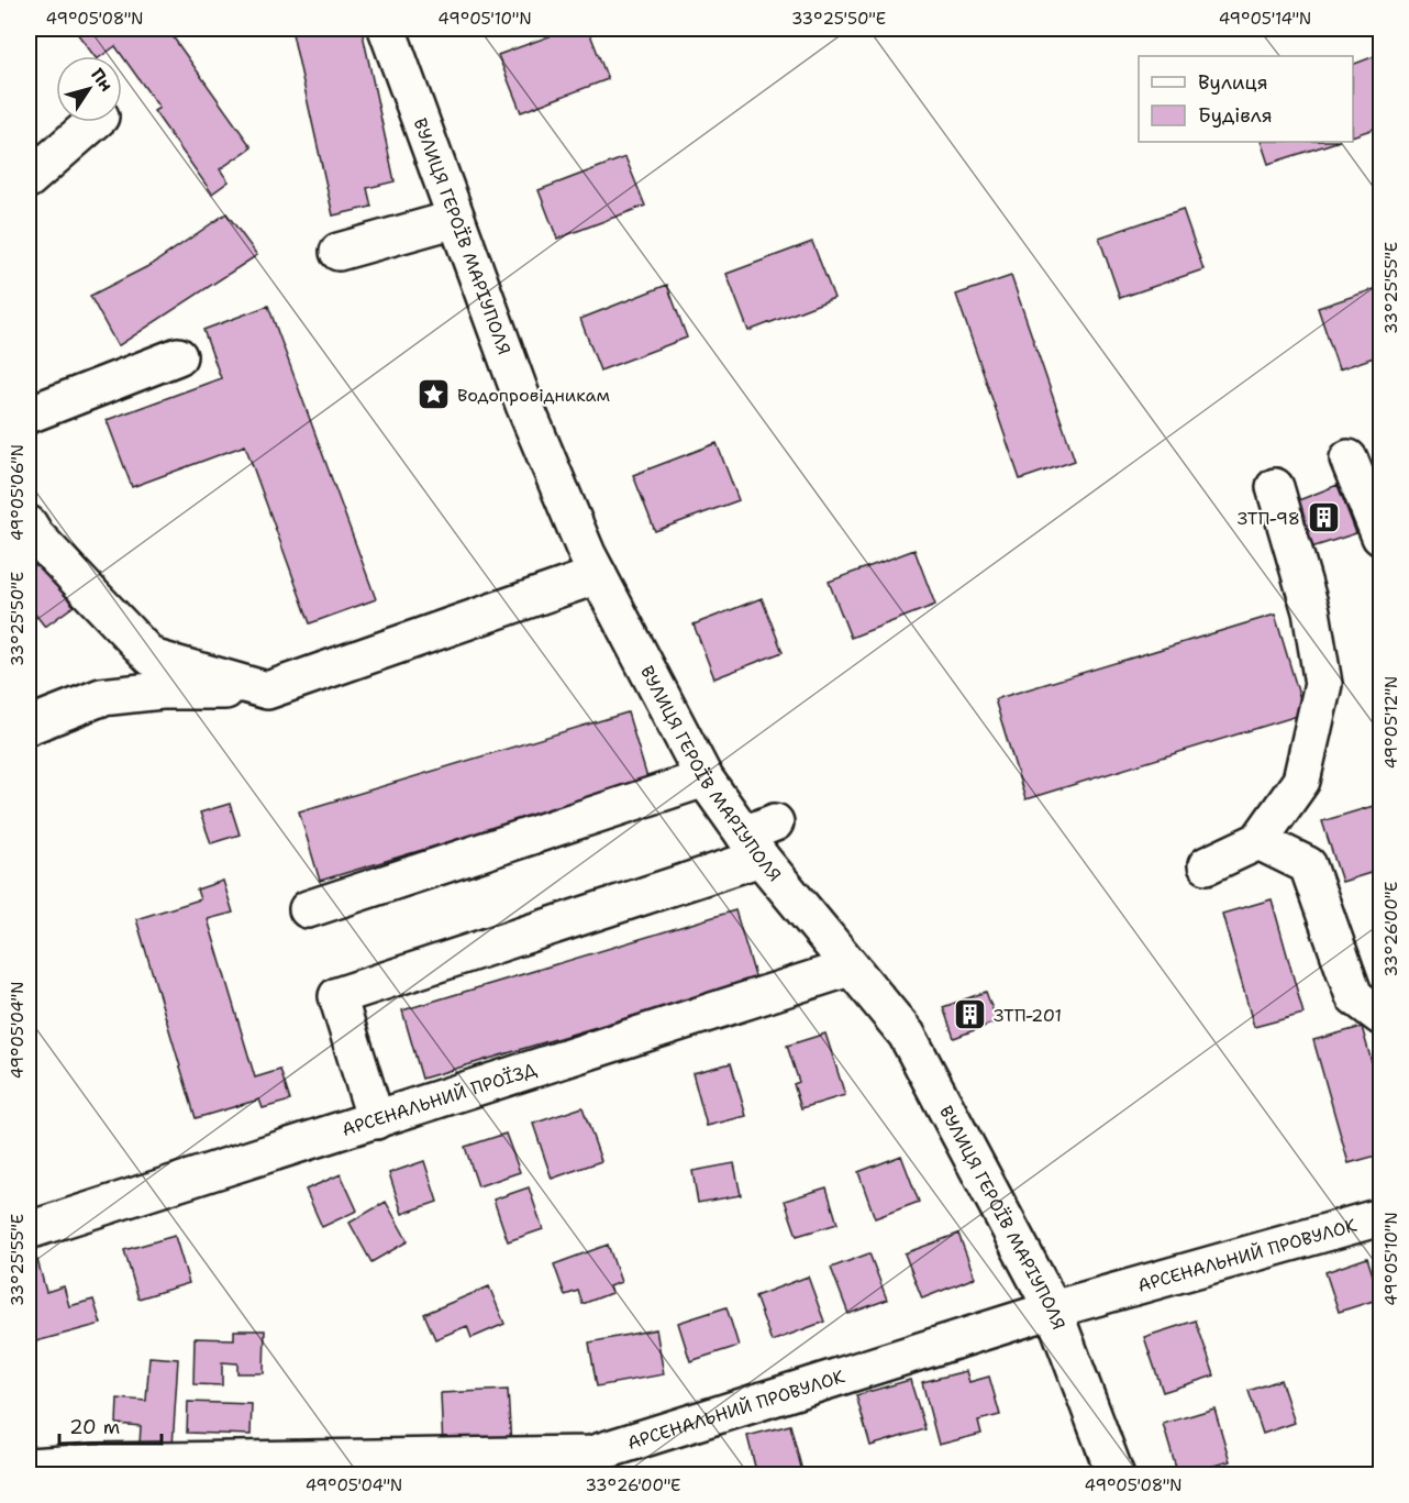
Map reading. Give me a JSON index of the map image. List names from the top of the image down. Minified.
{"streets":{"street":["ВУЛИЦЯ ГЕРОЇВ МАРІУПОЛЯ","АРСЕНАЛЬНИЙ ПРОЇЗД","АРСЕНАЛЬНИЙ ПРОВУЛОК"]},"crossings":[["ВУЛИЦЯ ГЕРОЇВ МАРІУПОЛЯ","АРСЕНАЛЬНИЙ ПРОЇЗД"],["ВУЛИЦЯ ГЕРОЇВ МАРІУПОЛЯ","АРСЕНАЛЬНИЙ ПРОВУЛОК"]],"places":{"place":["Водопровідникам"],"building":["ЗТП-98","ЗТП-201"]},"legend":["Вулиця","Будівля"],"scale_bar":"20 m","north":"top right","coordinates":["49°05'08\"N","49°05'10\"N","33°25'50\"E","49°05'14\"N","33°25'55\"E","49°05'06\"N","49°05'12\"N","33°26'00\"E","49°05'04\"N"]}
